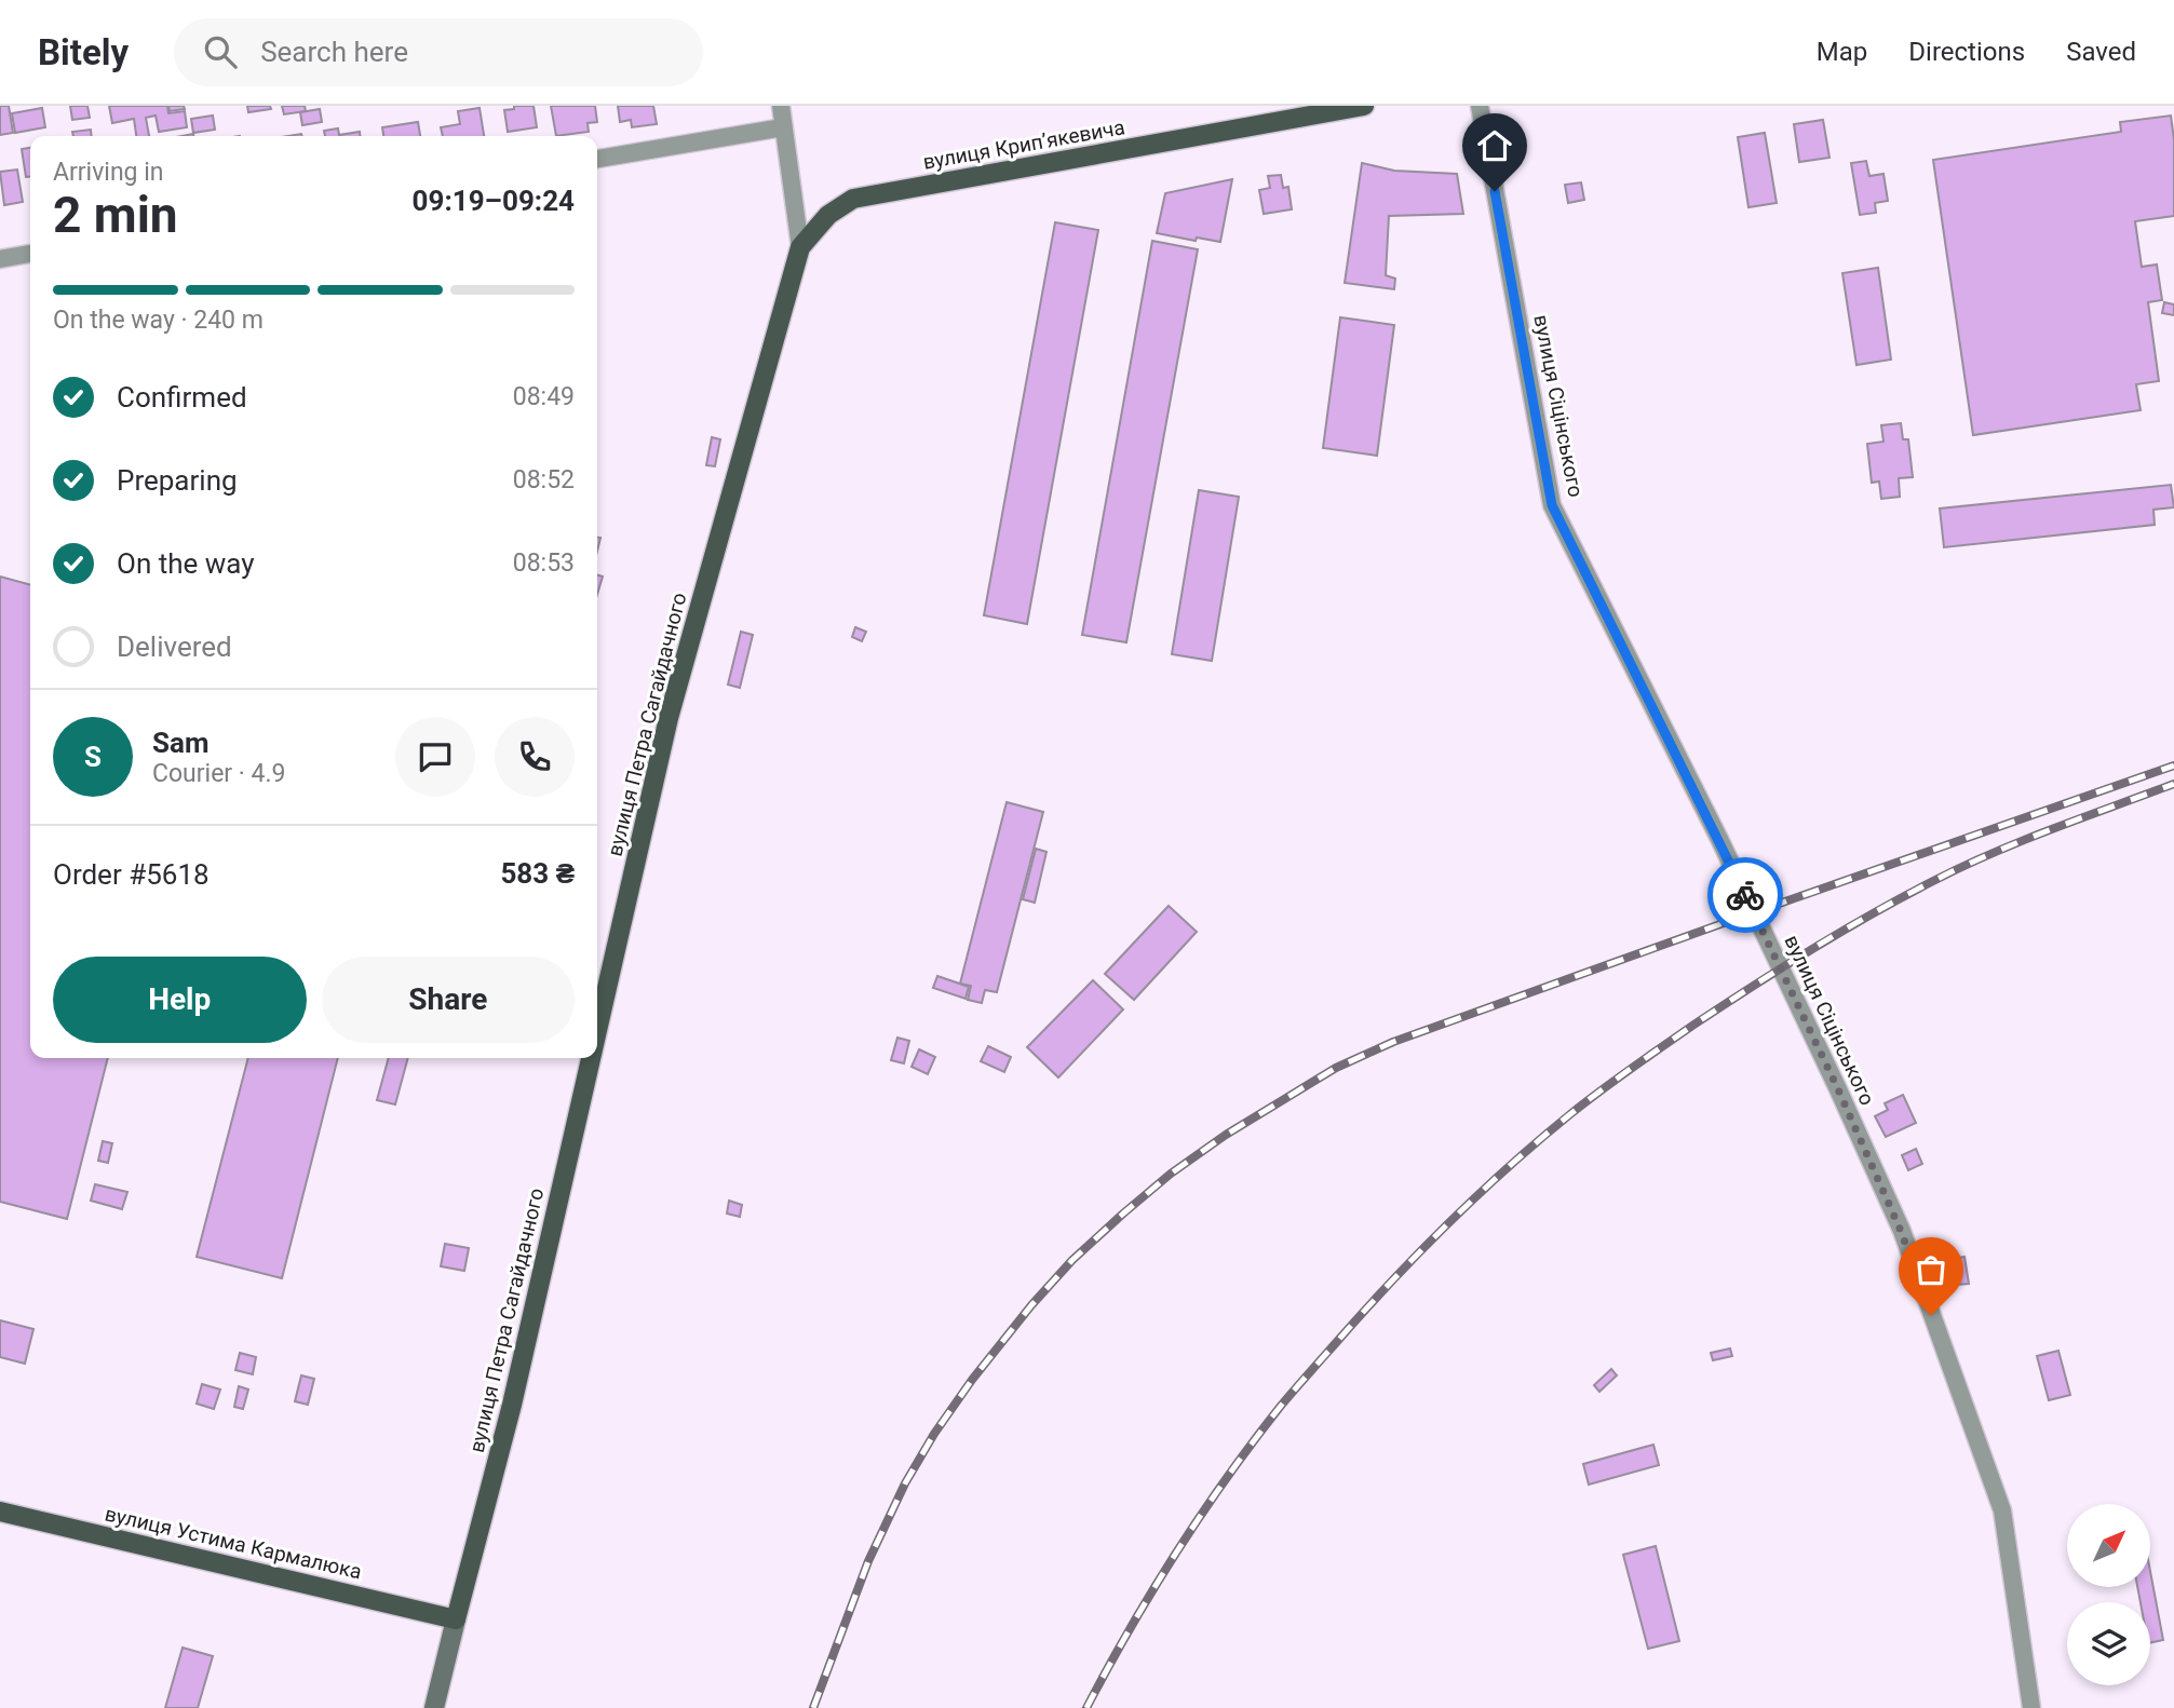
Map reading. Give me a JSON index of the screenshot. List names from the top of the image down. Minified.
{"streets":{"main road":["вулиця Крипʼякевича","вулиця Петра Сагайдачного","вулиця Устима Кармалюка"],"street":["вулиця Сіцінського"]},"crossings":[["вулиця Крипʼякевича","вулиця Петра Сагайдачного"],["вулиця Петра Сагайдачного","вулиця Устима Кармалюка"]],"north":"top right","page":{"header":"Bitely","search":"Search here","nav":["Map","Directions","Saved"],"heading":["2 min","Arriving in","09:19–09:24"],"panel":["Sam","Courier · 4.9","Order #5618","583 ₴"],"bar":"On the way · 240 m","list":[["Confirmed","08:49"],["Preparing","08:52"],["On the way","08:53"],"Delivered"],"round":"S","buttons":["Help","Share"]}}
